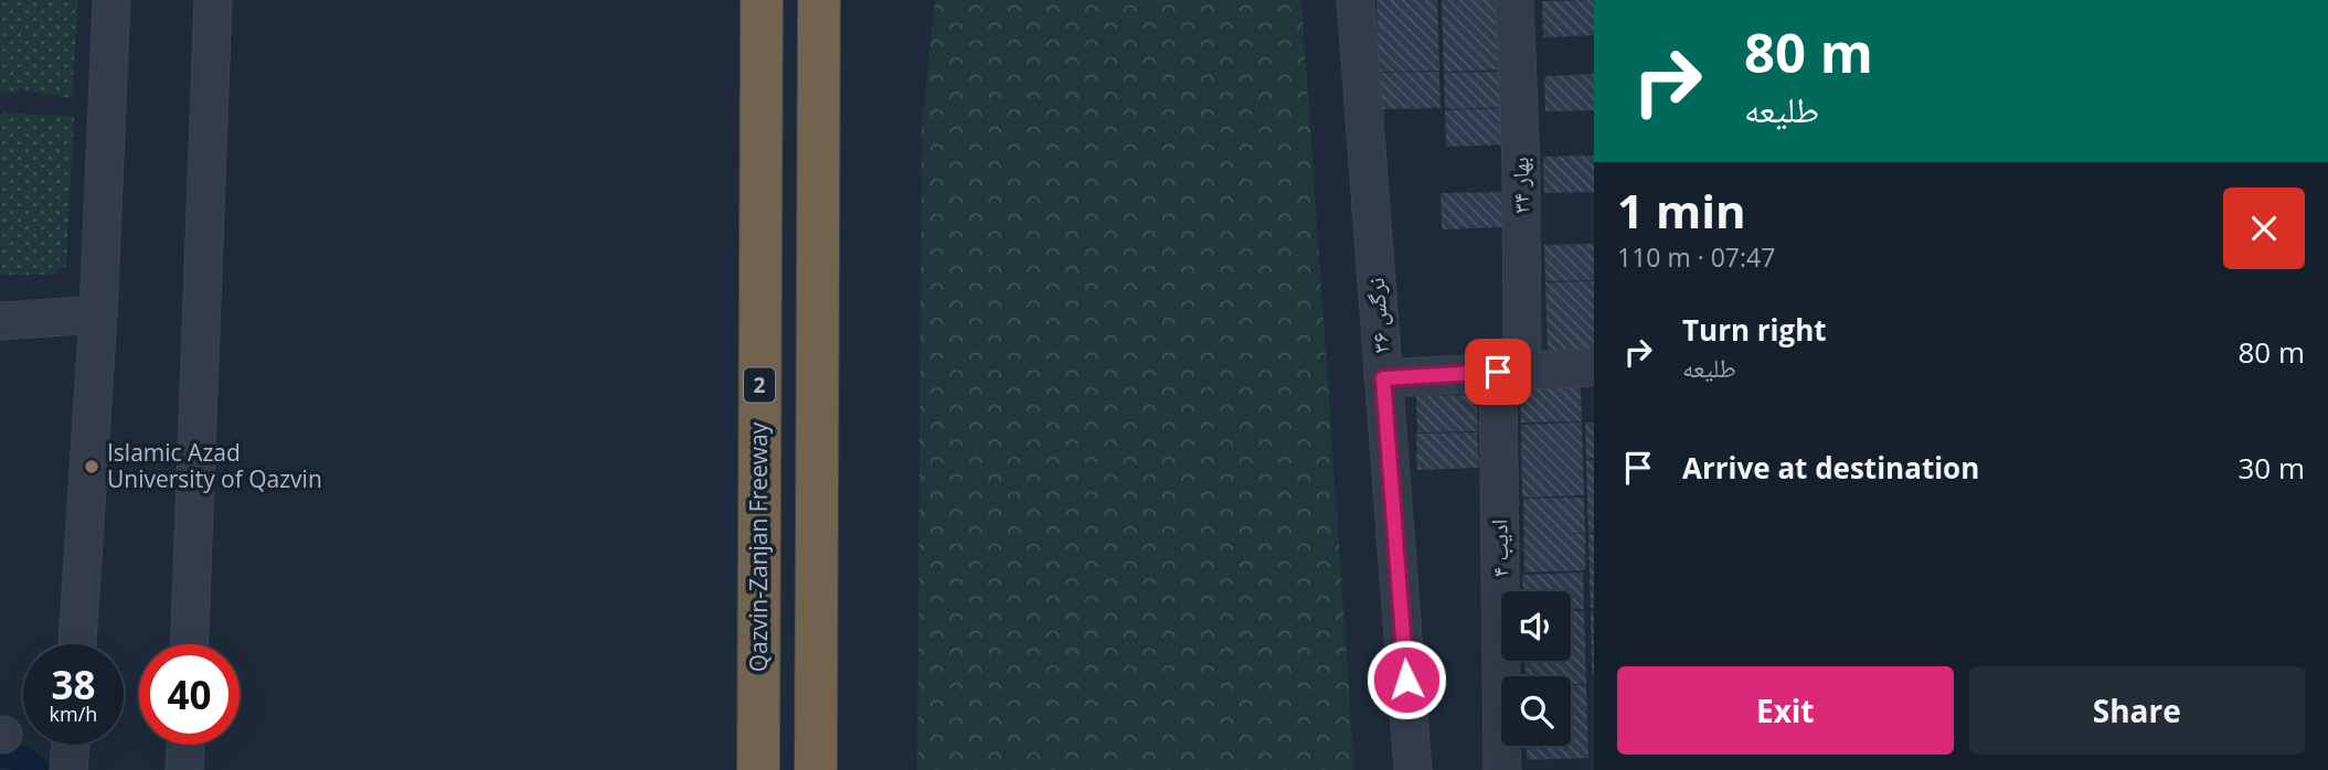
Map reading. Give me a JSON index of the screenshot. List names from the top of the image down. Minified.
{"streets":{"highway":["2","Qazvin-Zanjan Freeway"],"street":["بهار ۳۴","نرگس ۳۶","ادیب ۴"]},"crossings":[["بهار ۳۴","ادیب ۴"]],"places":["Islamic Azad University of Qazvin"],"page":{"turn":["80 m","طلیعه"],"heading":["1 min","110 m · 07:47"],"list":[{"name":"Turn right","note":"طلیعه","value":"80 m"},{"name":"Arrive at destination","value":"30 m"}],"speed":"38 km/h","limit":"40","buttons":["Exit","Share"]}}
